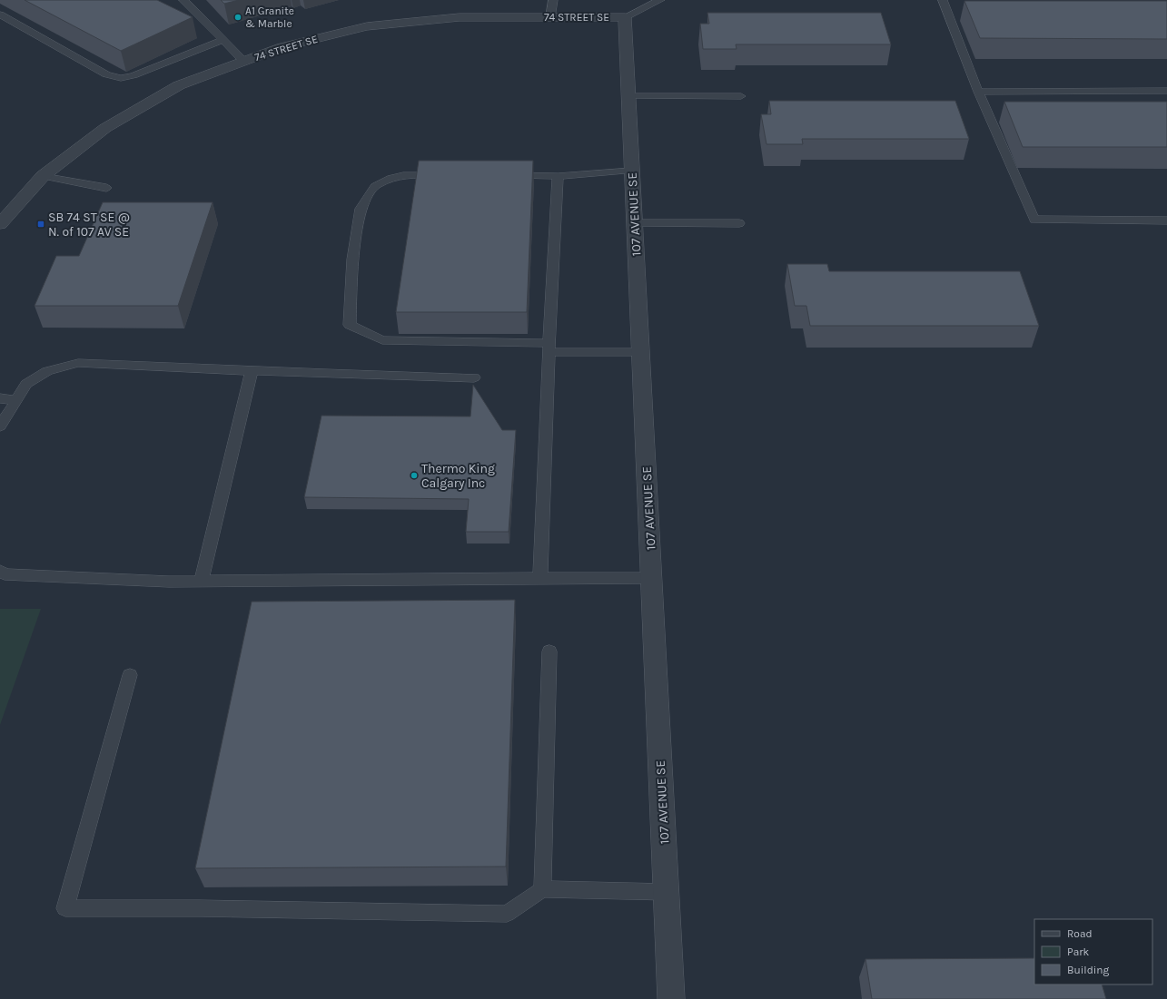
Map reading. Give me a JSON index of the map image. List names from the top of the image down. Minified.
{"streets":{"street":["74 STREET SE","107 AVENUE SE"]},"crossings":[["74 STREET SE","107 AVENUE SE"]],"places":{"other":["A1 Granite & Marble","Thermo King Calgary Inc"],"transit":["SB 74 ST SE @ N. of 107 AV SE"]},"legend":["Road","Park","Building"]}
